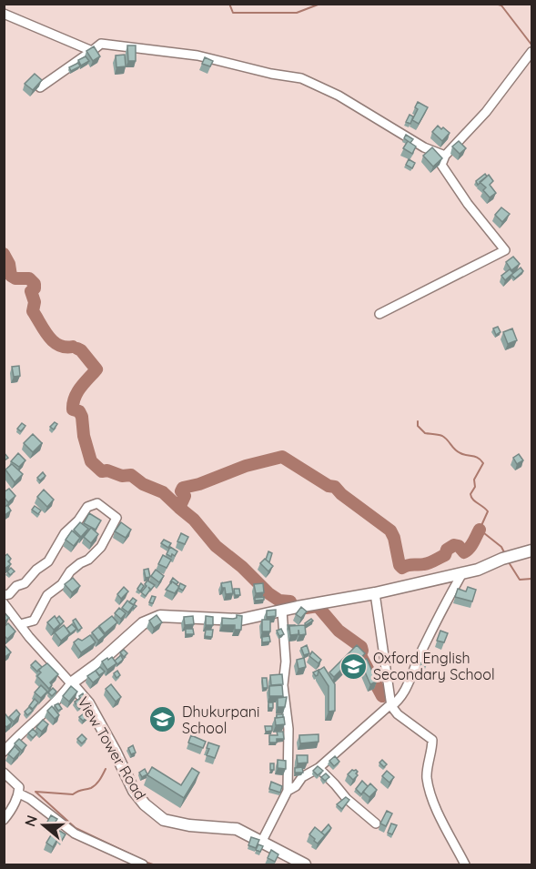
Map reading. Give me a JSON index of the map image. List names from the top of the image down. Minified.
{"streets":{"street":["View Tower Road"]},"places":{"school or university":["Oxford English Secondary School","Dhukurpani School"]},"north":"left"}
